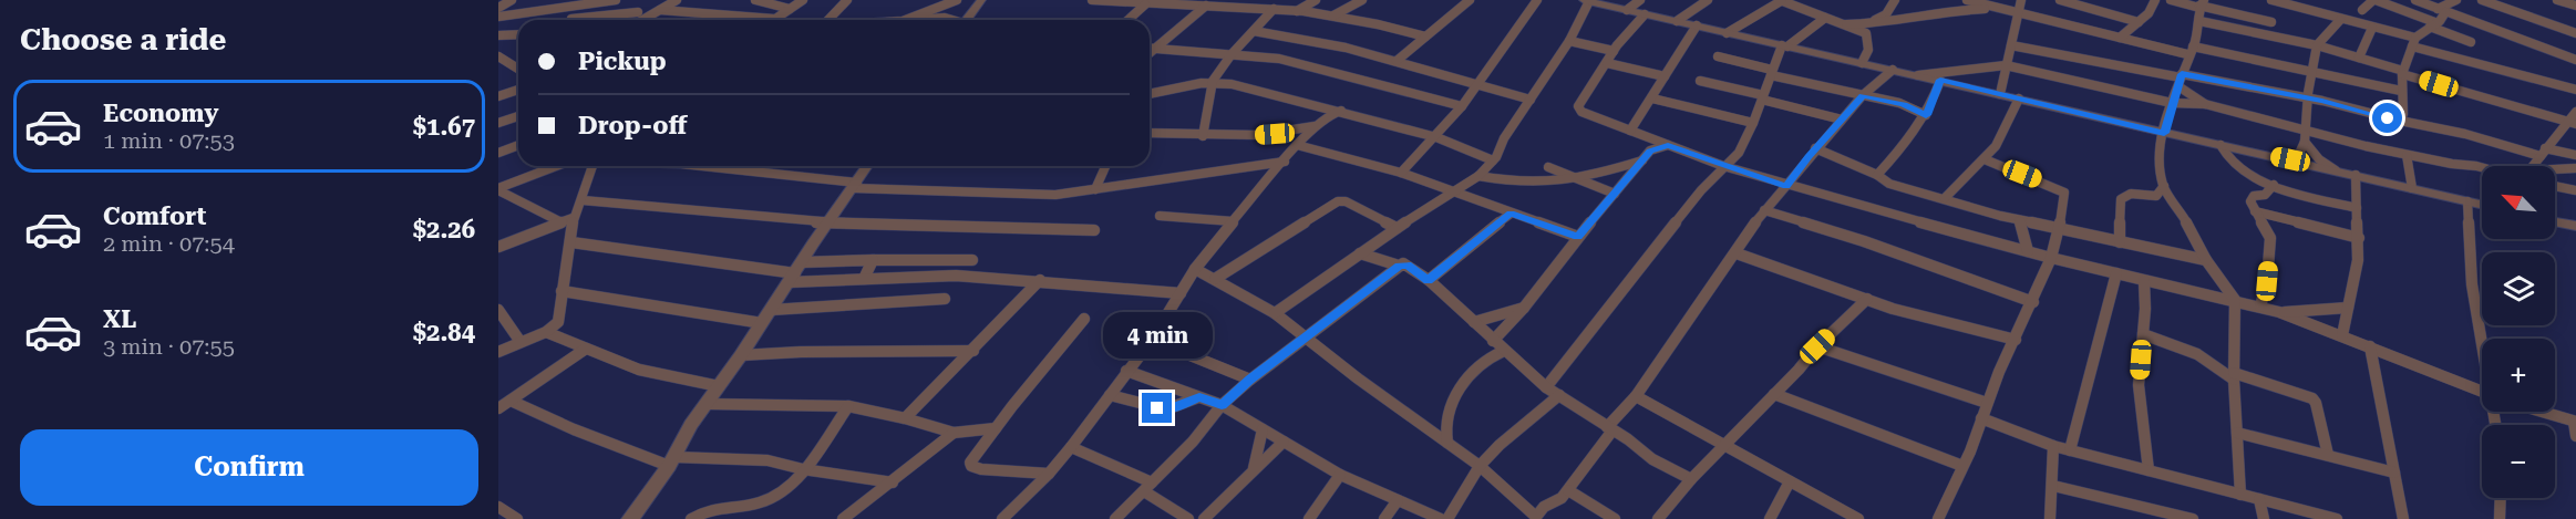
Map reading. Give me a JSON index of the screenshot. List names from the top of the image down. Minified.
{"north":"top left","page":{"heading":"Choose a ride","banner":["Pickup","Drop-off"],"list":[{"name":"Economy","note":"1 min · 07:53","value":"$1.67"},{"name":"Comfort","note":"2 min · 07:54","value":"$2.26"},{"name":"XL","note":"3 min · 07:55","value":"$2.84"}],"map_buttons":["+","−"],"bubble":"4 min","buttons":"Confirm"}}
